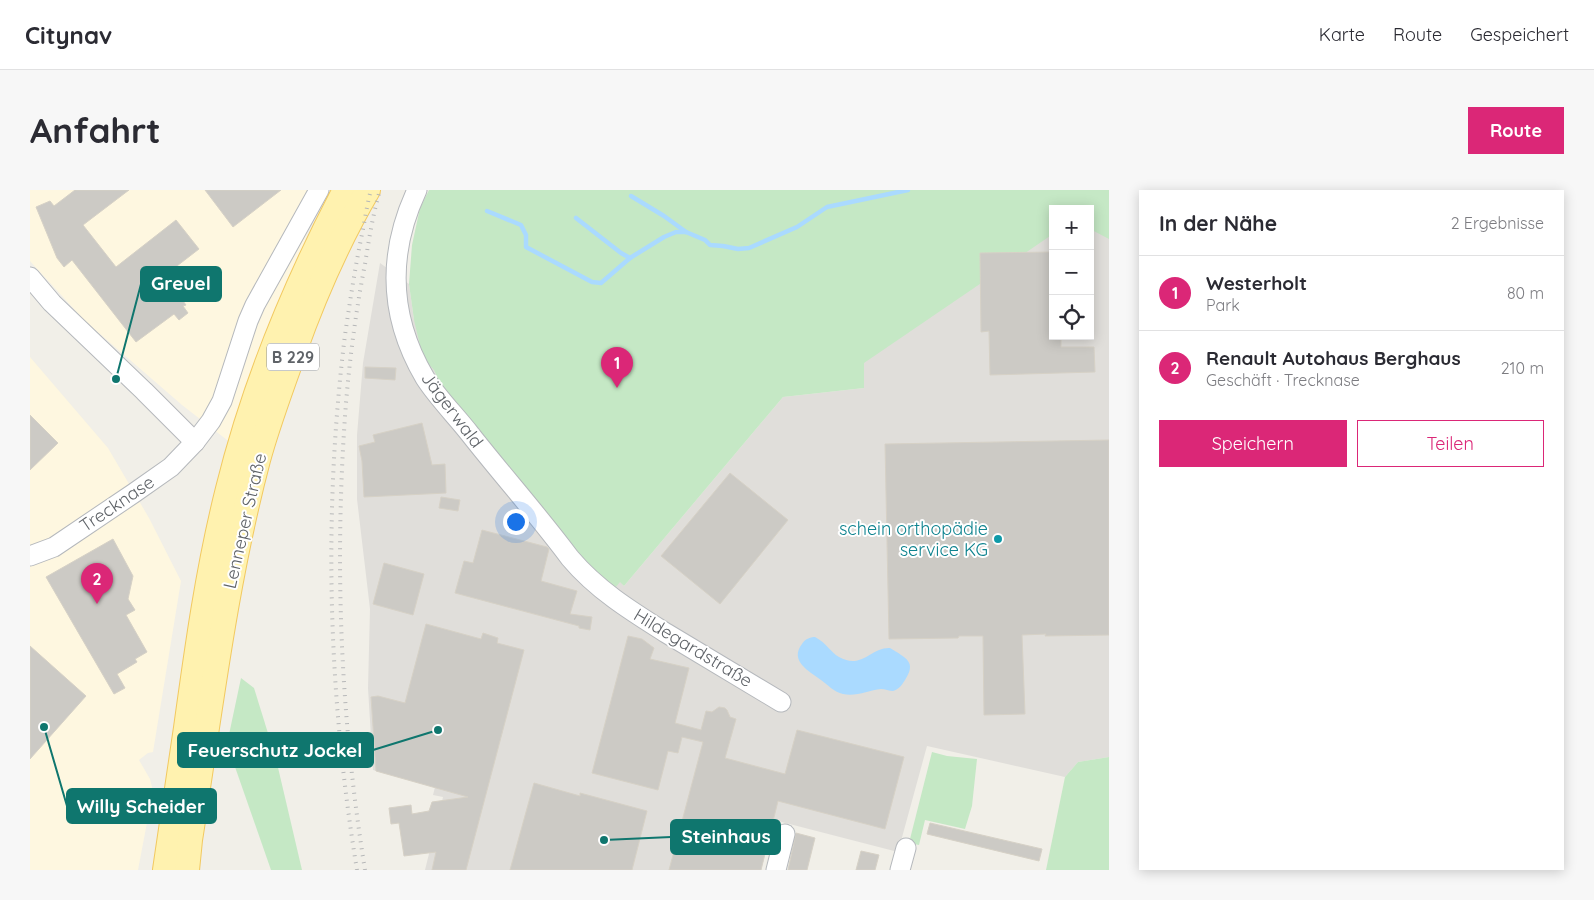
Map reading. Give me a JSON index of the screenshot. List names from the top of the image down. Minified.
{"streets":{"main road":["B 229","Lenneper Straße"],"street":["Jägerwald","Trecknase","Hildegardstraße"]},"crossings":[["Jägerwald","Hildegardstraße"]],"places":["Greuel","schein orthopädie service KG","Willy Scheider","Feuerschutz Jockel","Steinhaus"],"page":{"header":"Citynav","nav":["Karte","Route","Gespeichert"],"buttons":["Route",["Speichern","Teilen"]],"title":"Anfahrt","heading":["In der Nähe","2 Ergebnisse"],"map_buttons":["+","−"],"list":[{"mark":"1","name":"Westerholt","note":"Park","value":"80 m"},{"mark":"2","name":"Renault Autohaus Berghaus","note":"Geschäft · Trecknase","value":"210 m"}],"pins":["1","2"]}}
